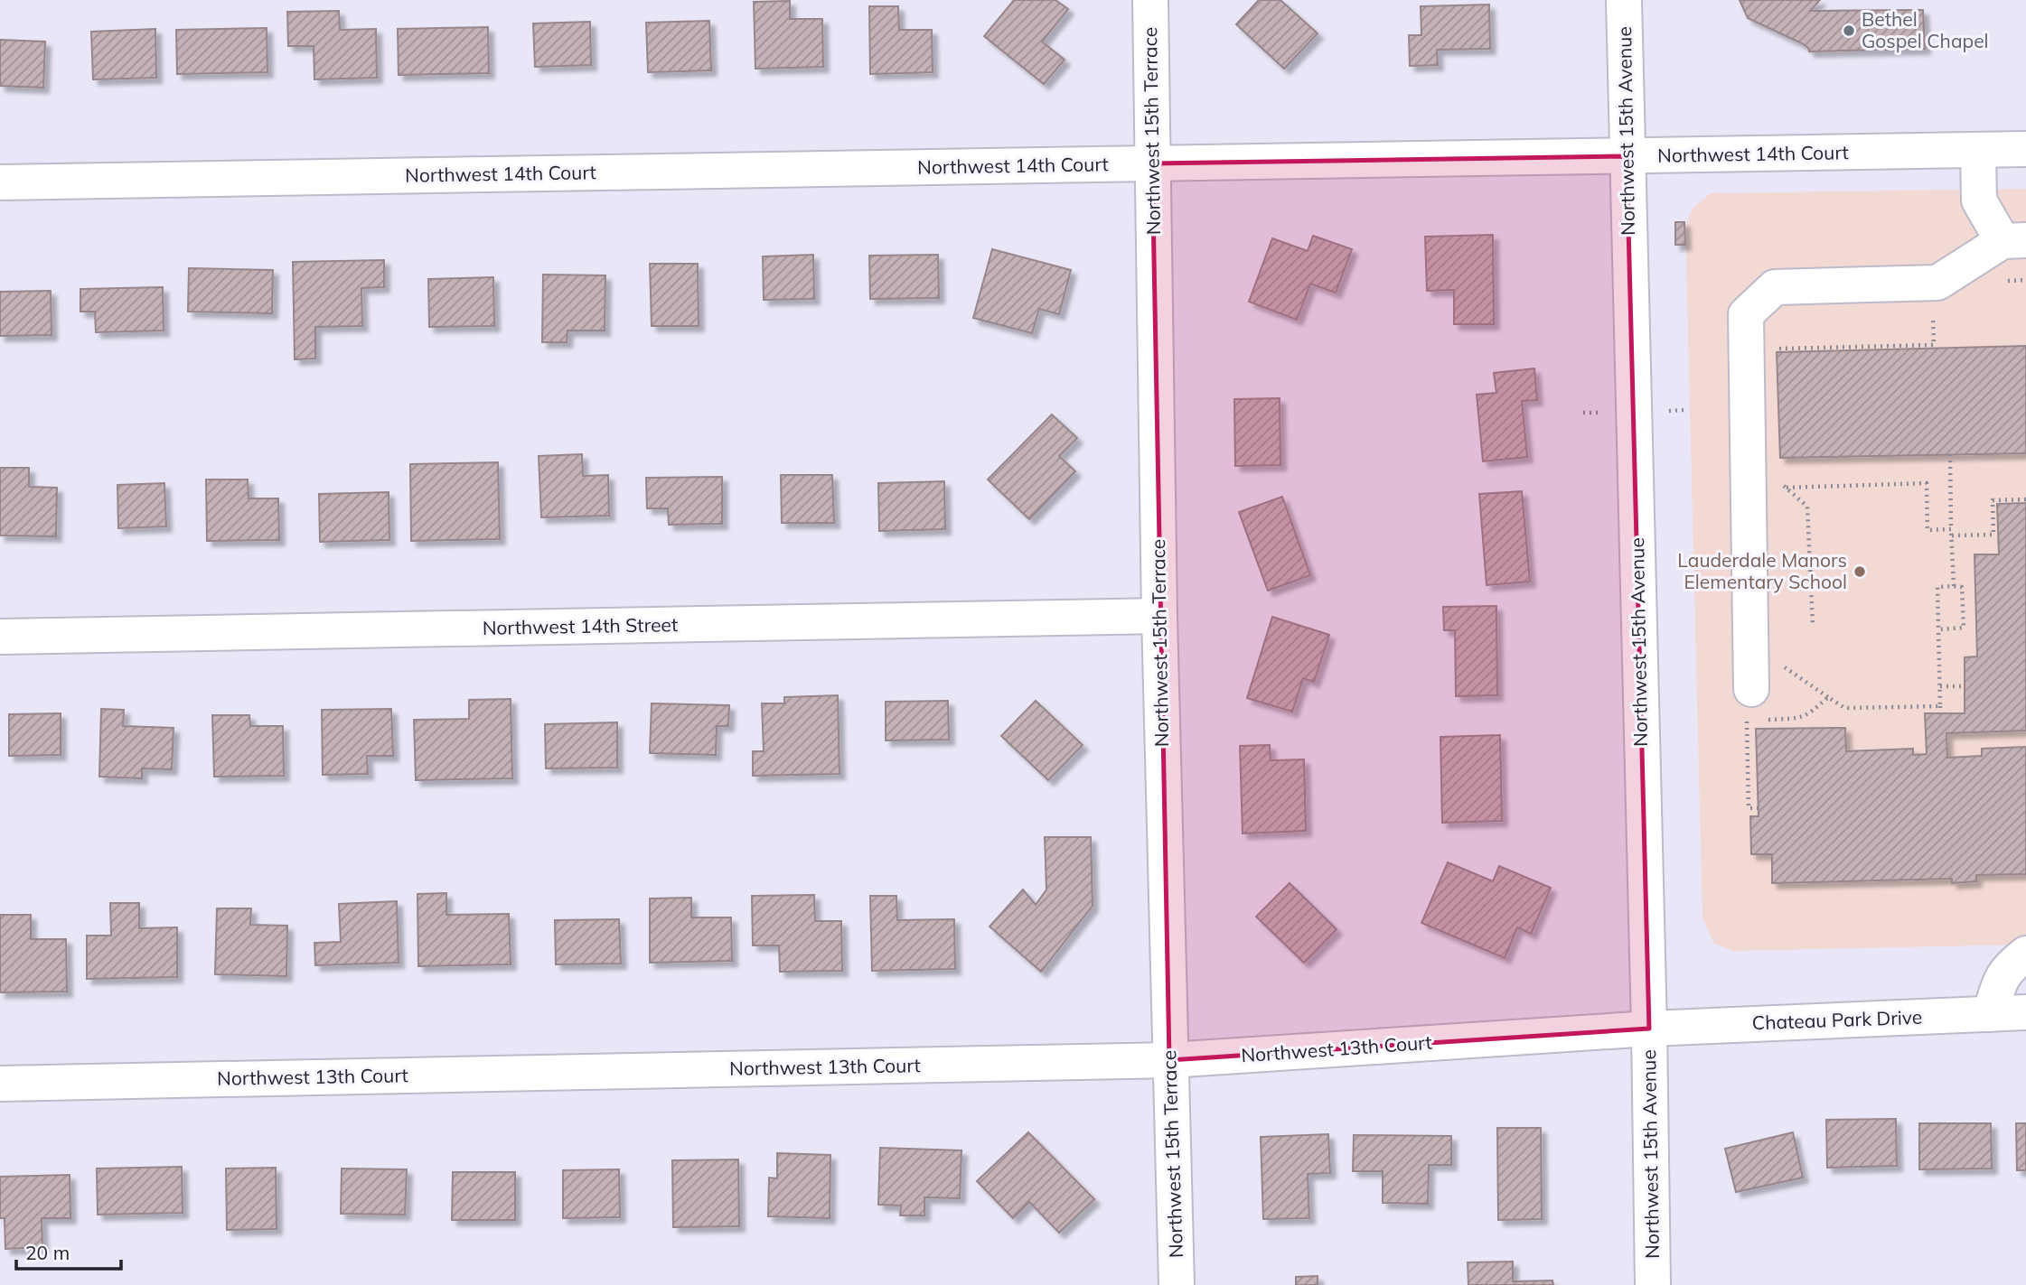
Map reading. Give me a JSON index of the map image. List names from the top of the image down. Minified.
{"streets":{"street":["Northwest 15th Terrace","Northwest 15th Avenue","Northwest 14th Court","Northwest 14th Street","Chateau Park Drive","Northwest 13th Court"]},"crossings":[["Northwest 15th Terrace","Northwest 14th Court"],["Northwest 15th Terrace","Northwest 14th Street"],["Northwest 15th Terrace","Northwest 13th Court"],["Northwest 15th Avenue","Northwest 14th Court"],["Northwest 15th Avenue","Chateau Park Drive"],["Northwest 15th Avenue","Northwest 13th Court"],["Chateau Park Drive","Northwest 13th Court"]],"places":["Bethel Gospel Chapel","Lauderdale Manors Elementary School"],"scale_bar":"20 m"}
